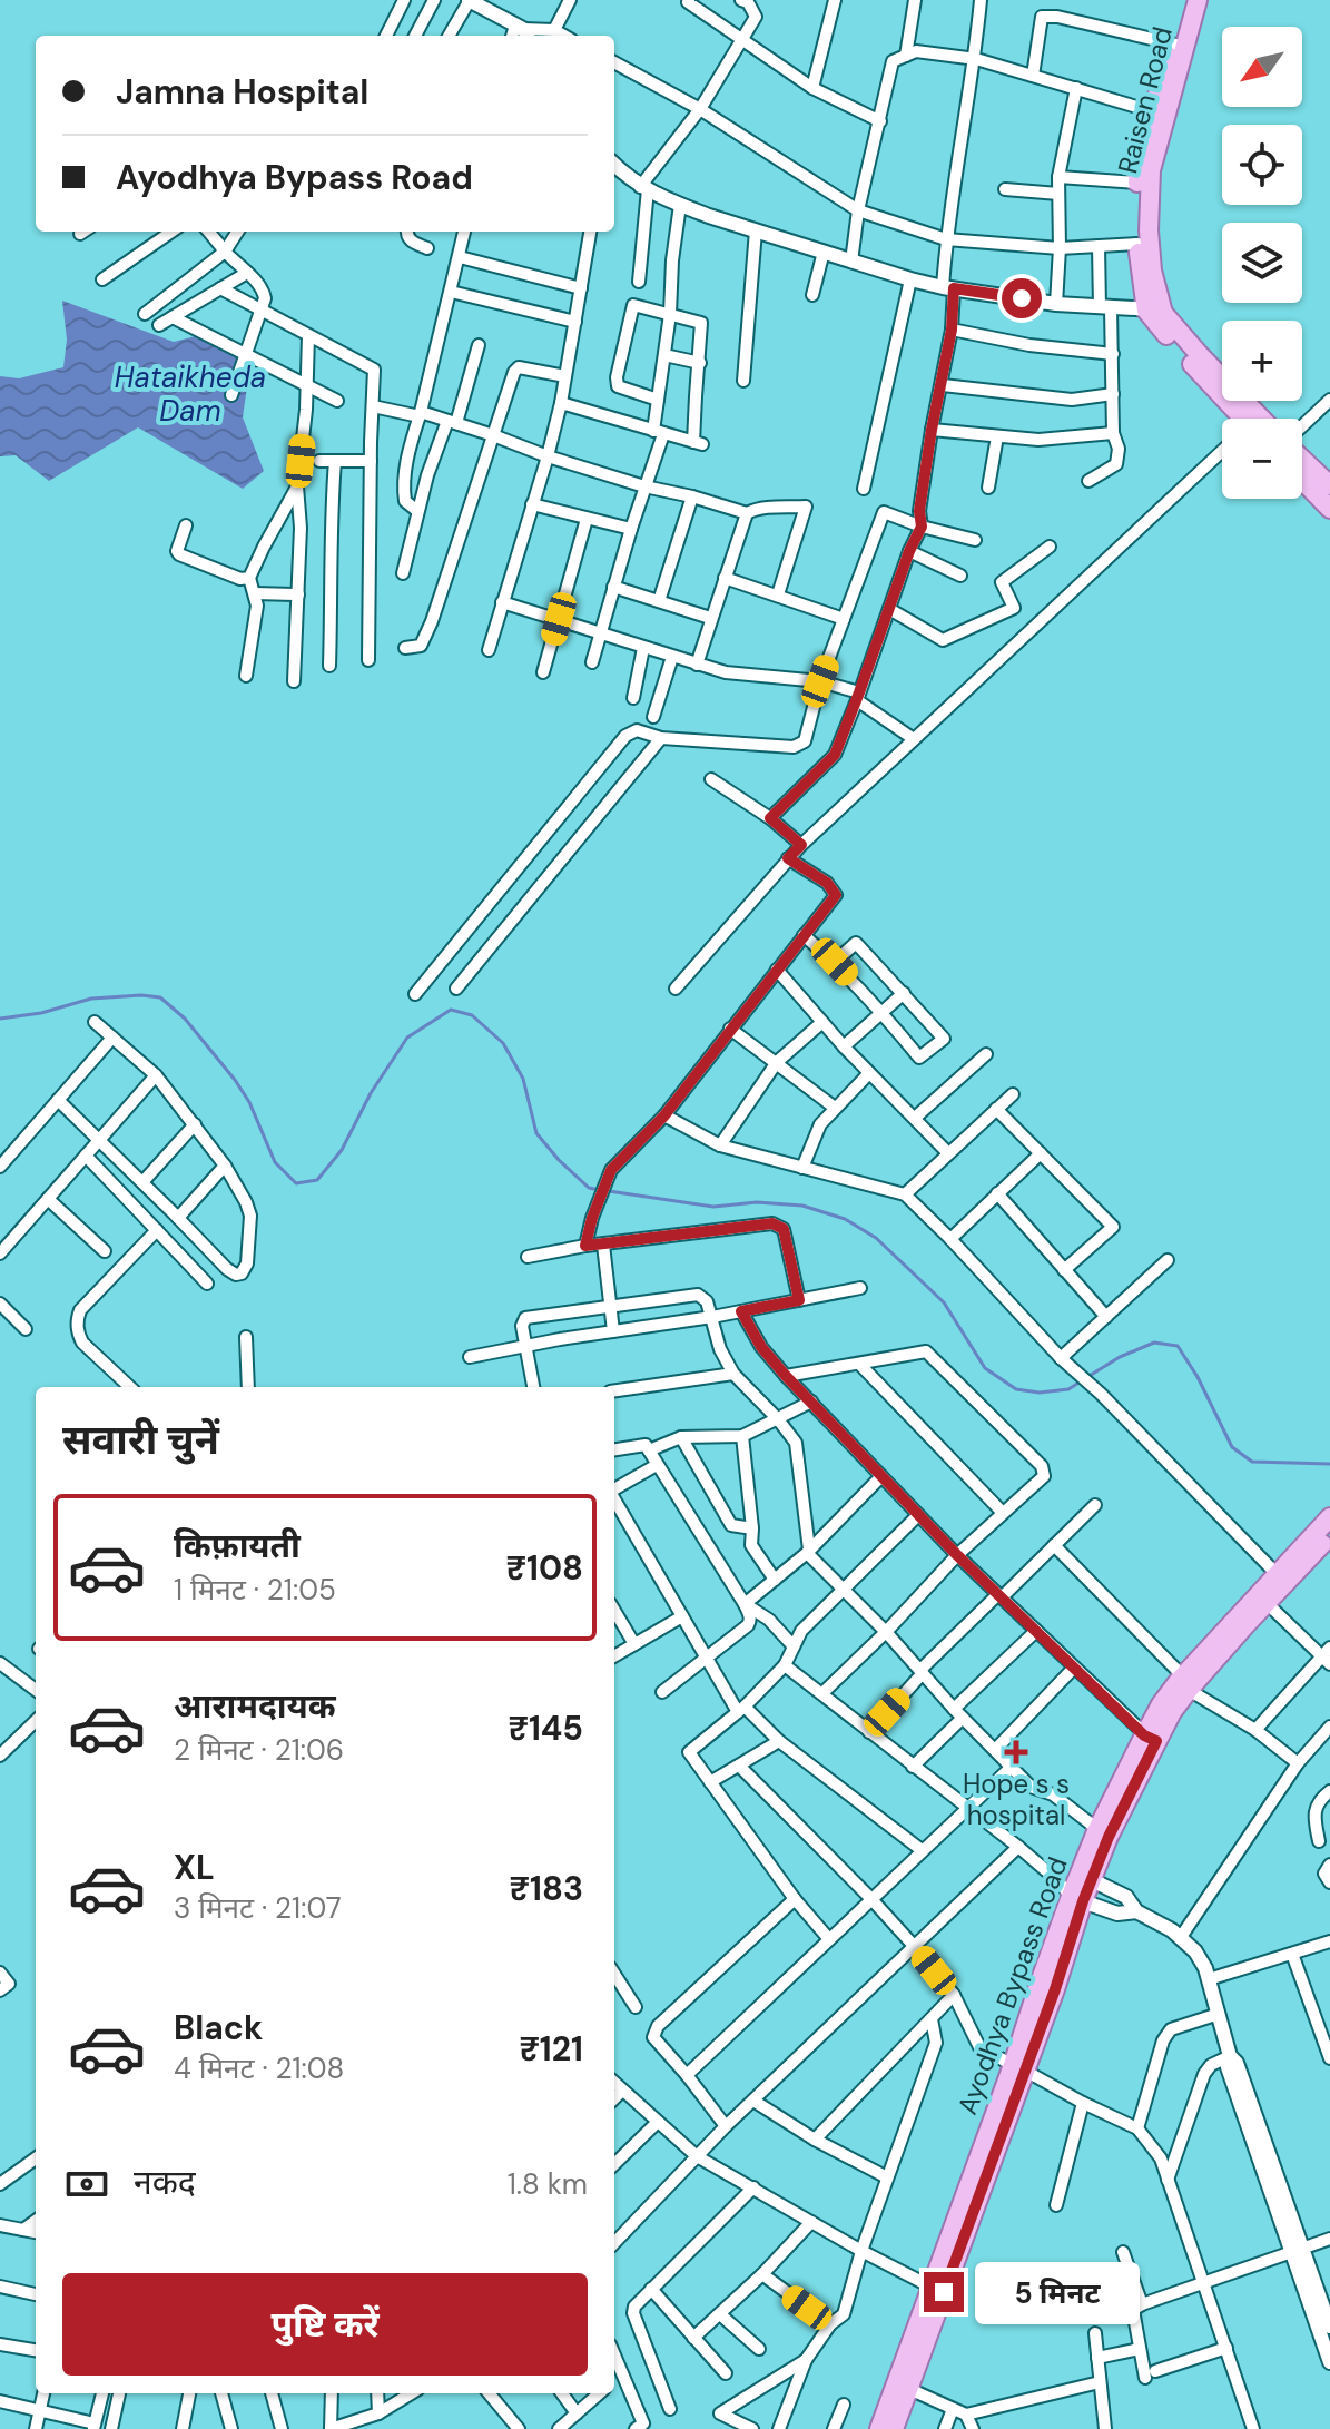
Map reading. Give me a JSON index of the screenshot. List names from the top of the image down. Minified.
{"streets":{"main road":["Raisen Road","Ayodhya Bypass Road"]},"water":["Hataikheda Dam"],"places":{"health":["Hope s s hospital"]},"north":"bottom left","page":{"map_buttons":["+","−"],"banner":["Jamna Hospital","Ayodhya Bypass Road"],"heading":"सवारी चुनें","list":[{"name":"किफ़ायती","note":"1 मिनट · 21:05","value":"₹108"},{"name":"आरामदायक","note":"2 मिनट · 21:06","value":"₹145"},{"name":"XL","note":"3 मिनट · 21:07","value":"₹183"},{"name":"Black","note":"4 मिनट · 21:08","value":"₹121"}],"pay":["नकद","1.8 km"],"buttons":"पुष्टि करें","bubble":"5 मिनट"}}
